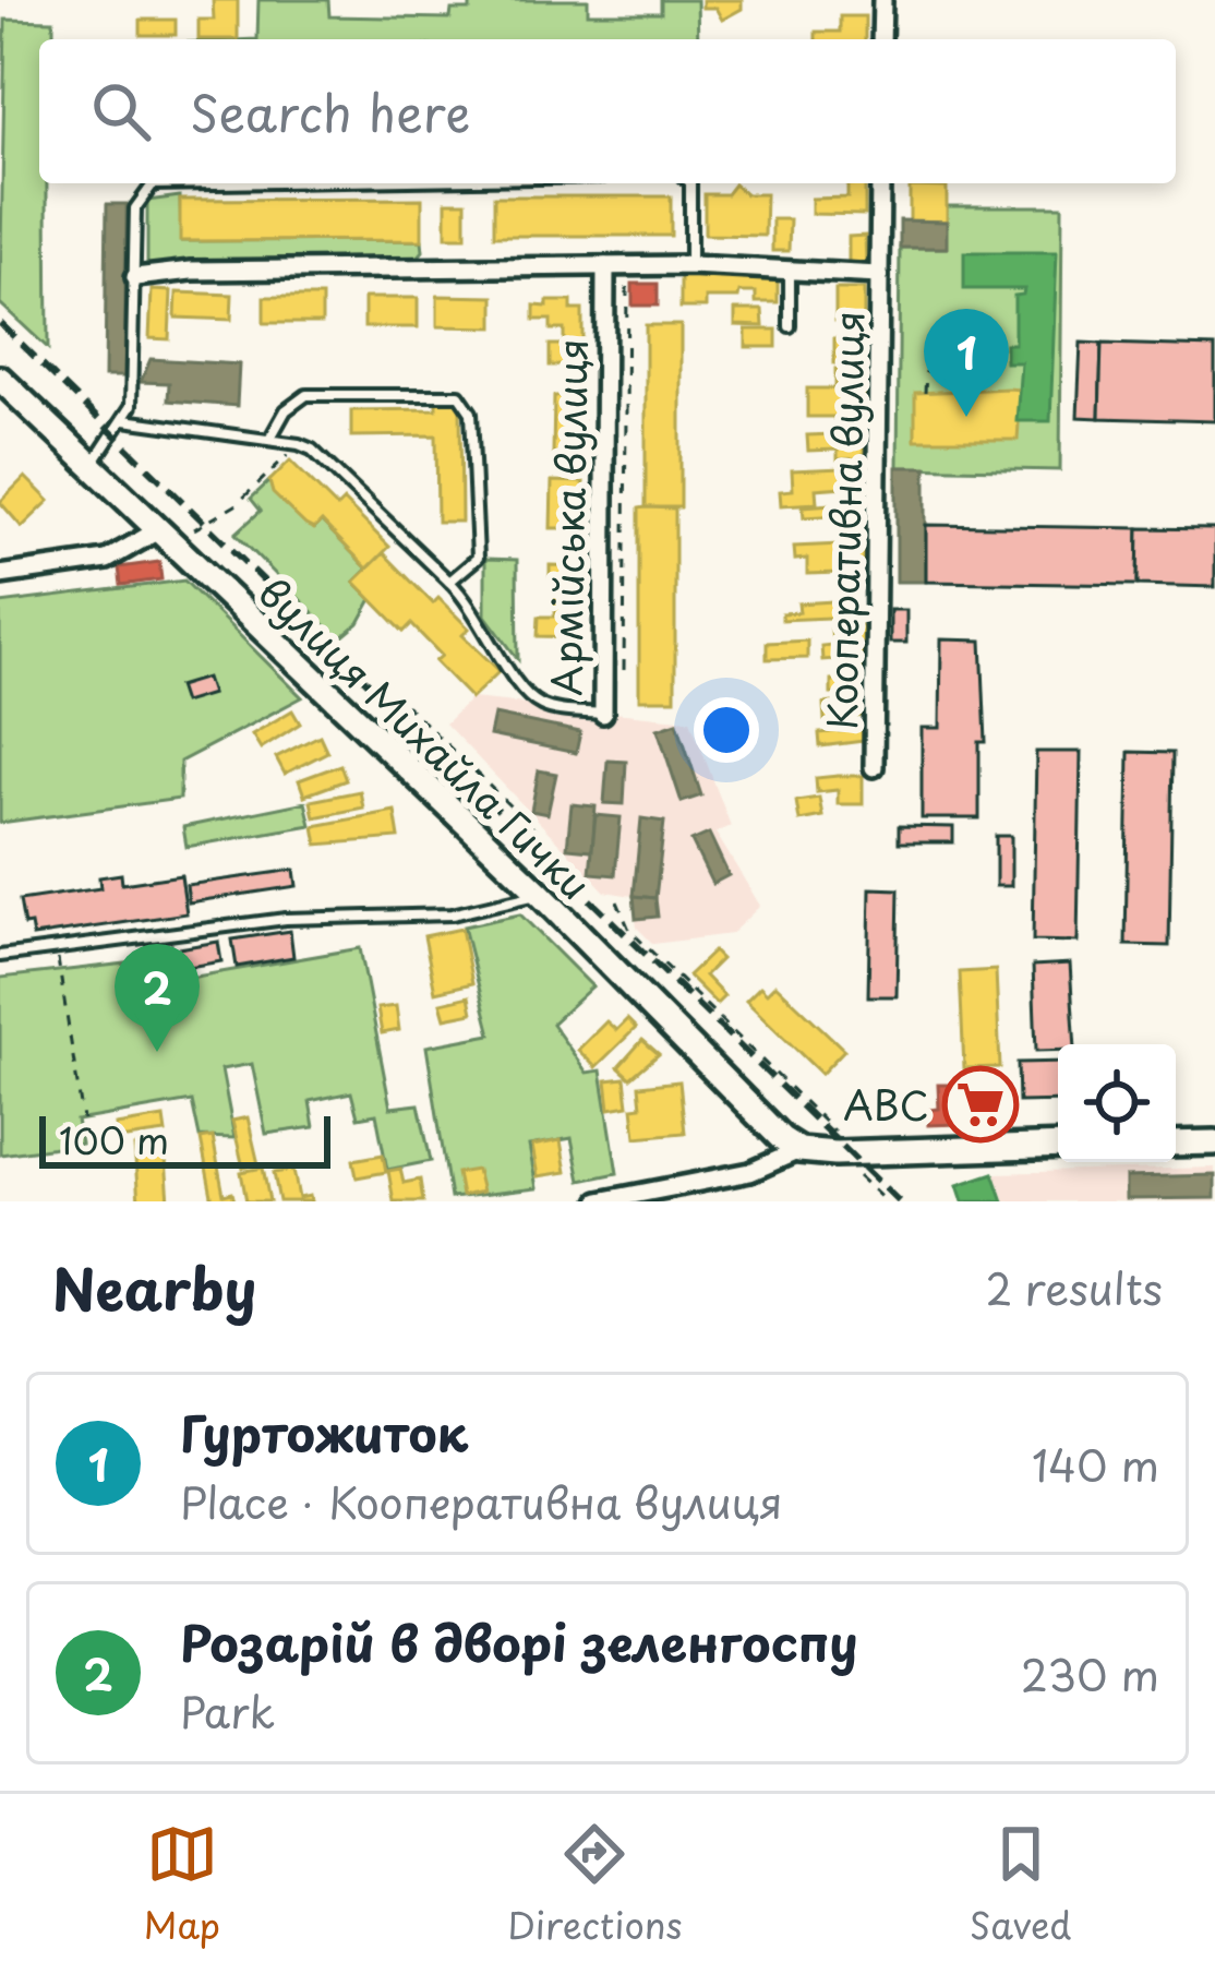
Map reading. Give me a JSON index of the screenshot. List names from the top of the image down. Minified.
{"streets":{"street":["Армійська вулиця","Кооперативна вулиця","вулиця Михайла Гички"]},"places":{"supermarket":["ABC"]},"scale_bar":"100 m","page":{"search":"Search here","pins":["1","2"],"scale":"100 m","heading":["Nearby","2 results"],"list":[{"mark":"1","name":"Гуртожиток","note":"Place · Кооперативна вулиця","value":"140 m"},{"mark":"2","name":"Розарій в дворі зеленгоспу","note":"Park","value":"230 m"}],"nav":["Map","Directions","Saved"]}}
